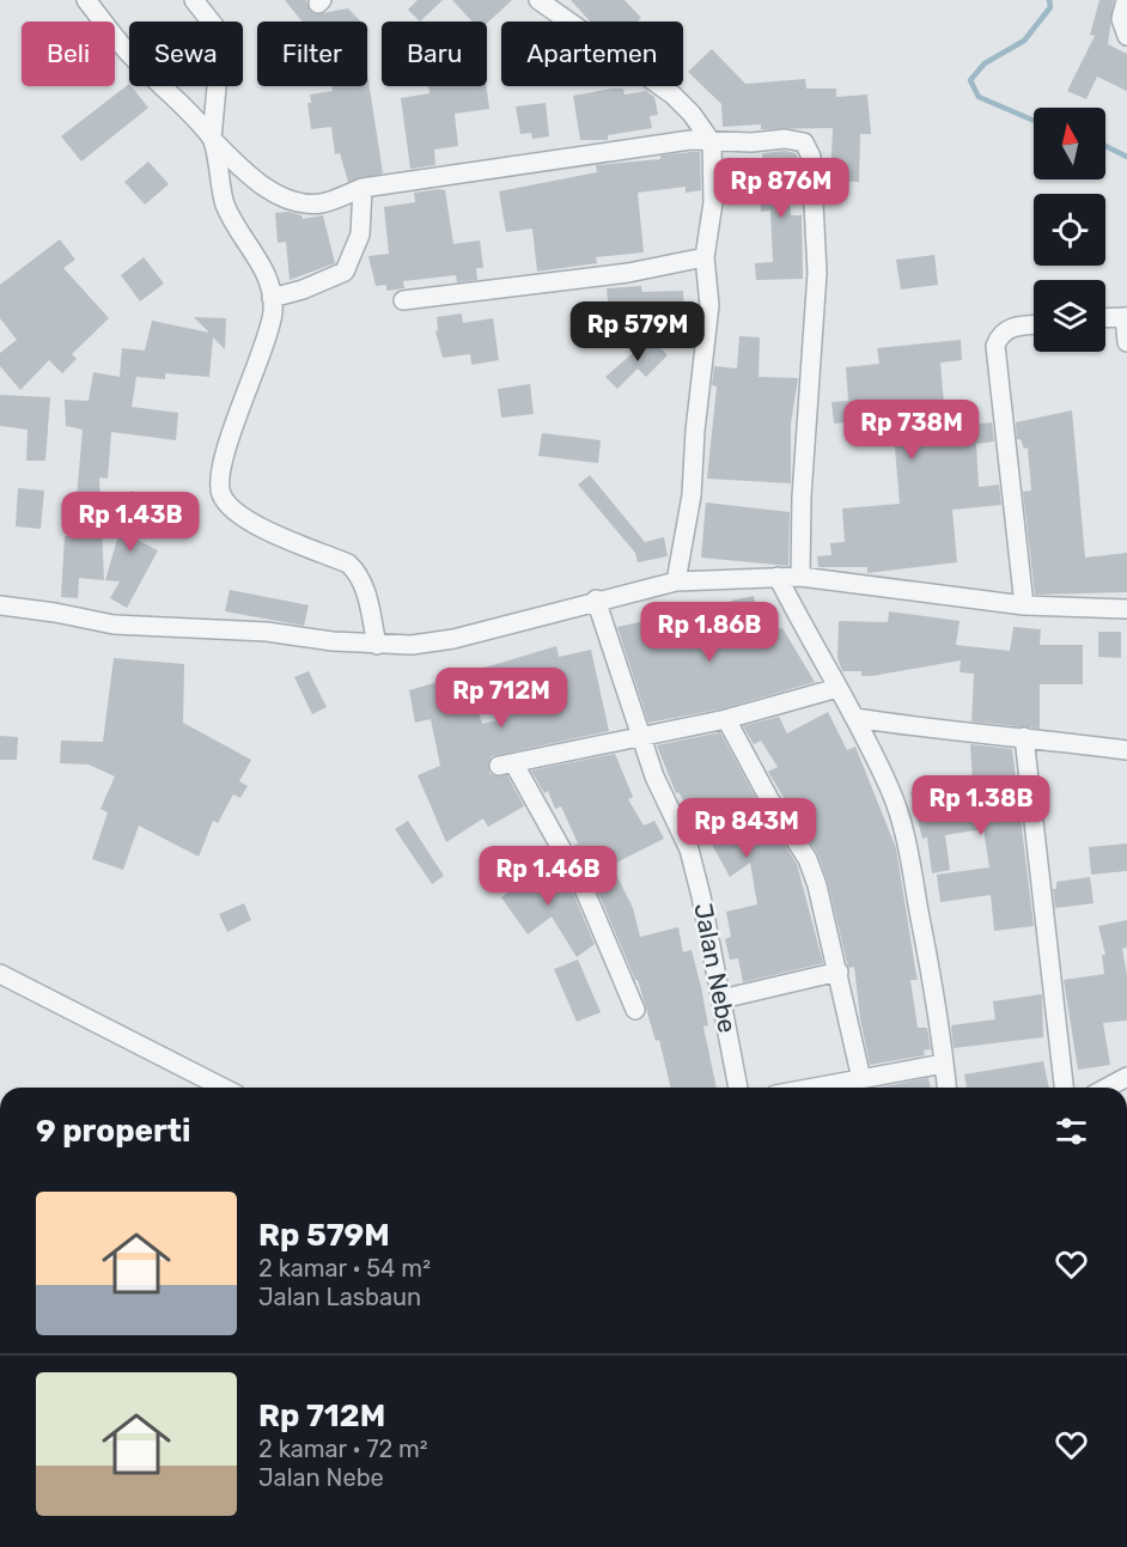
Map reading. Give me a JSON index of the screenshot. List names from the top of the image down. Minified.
{"streets":{"street":["Jalan Nebe"]},"north":"top","page":{"chip":["Beli","Sewa","Filter","Baru","Apartemen"],"price":["Rp 876M","Rp 579M","Rp 738M","Rp 1.43B","Rp 1.86B","Rp 712M","Rp 1.38B","Rp 843M","Rp 1.46B"],"heading":"9 properti","list":[{"name":"Rp 579M","note":"2 kamar · 54 m² · Jalan Lasbaun"},{"name":"Rp 712M","note":"2 kamar · 72 m² · Jalan Nebe"}]}}
